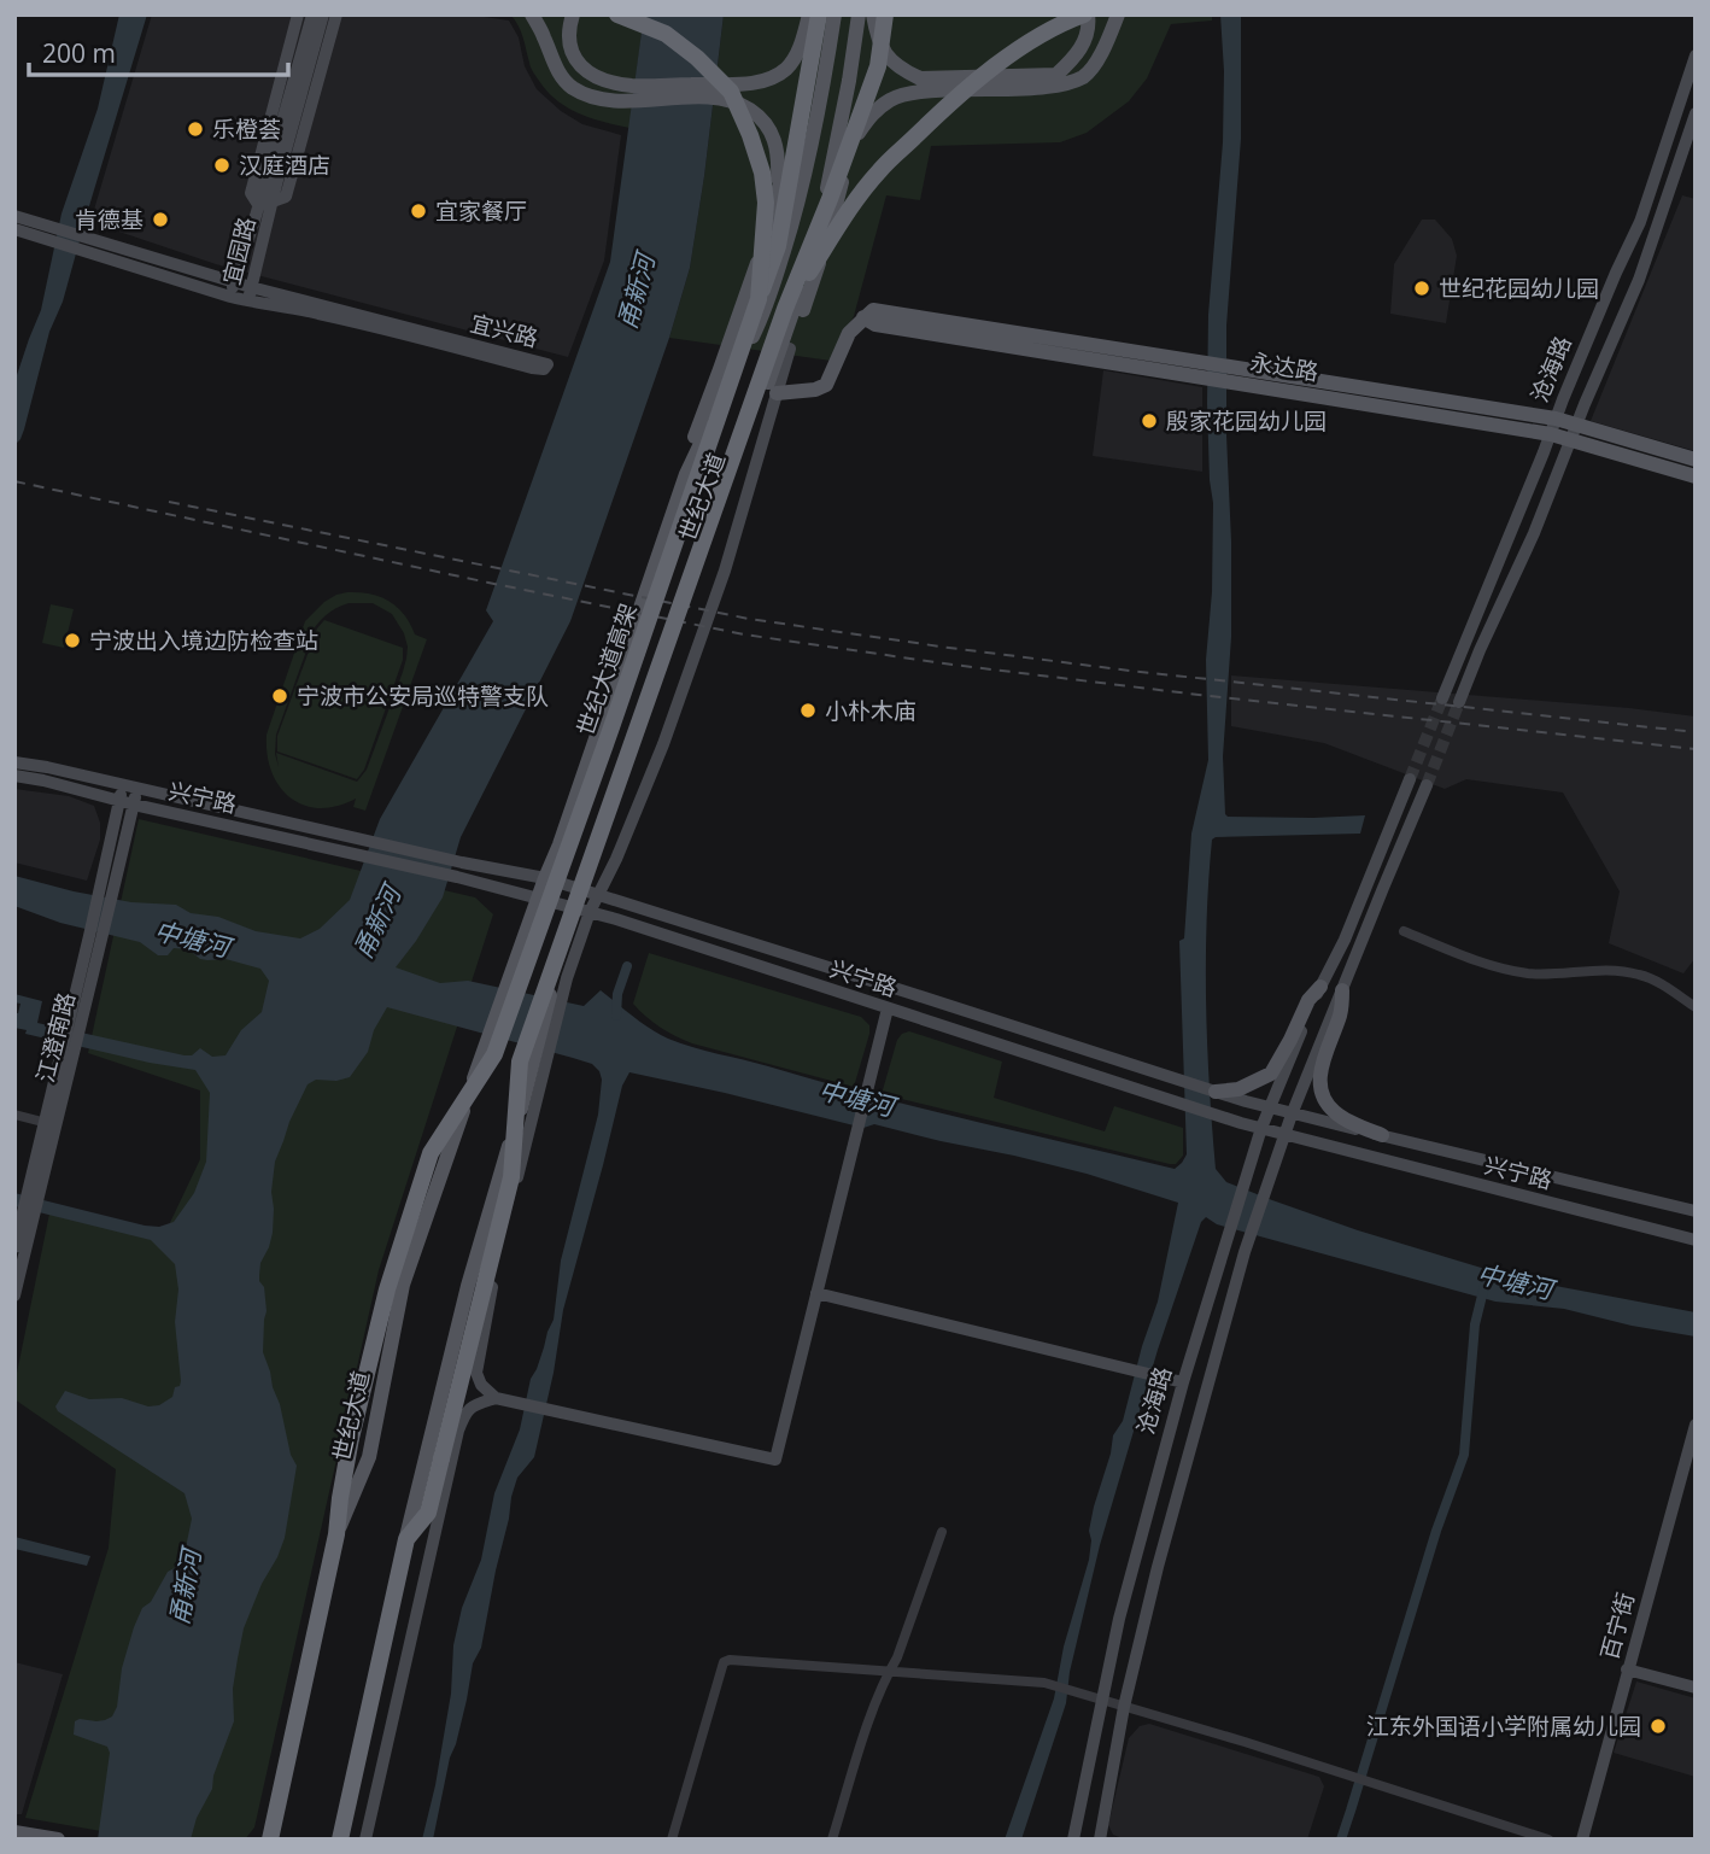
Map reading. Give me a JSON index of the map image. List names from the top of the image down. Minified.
{"streets":{"highway":["世纪大道","世纪大道高架"],"main road":["宜园路","宜兴路","永达路","沧海路","兴宁路","江澄南路","百宁街"]},"crossings":[["宜园路","宜兴路"],["永达路","沧海路"],["永达路","世纪大道"],["沧海路","兴宁路"],["世纪大道","世纪大道高架"],["世纪大道","兴宁路"],["兴宁路","江澄南路"]],"water":["甬新河","中塘河"],"places":["乐橙荟","汉庭酒店","宜家餐厅","肯德基","世纪花园幼儿园","殷家花园幼儿园","宁波出入境边防检查站","宁波市公安局巡特警支队","小朴木庙","江东外国语小学附属幼儿园"],"scale_bar":"200 m"}
